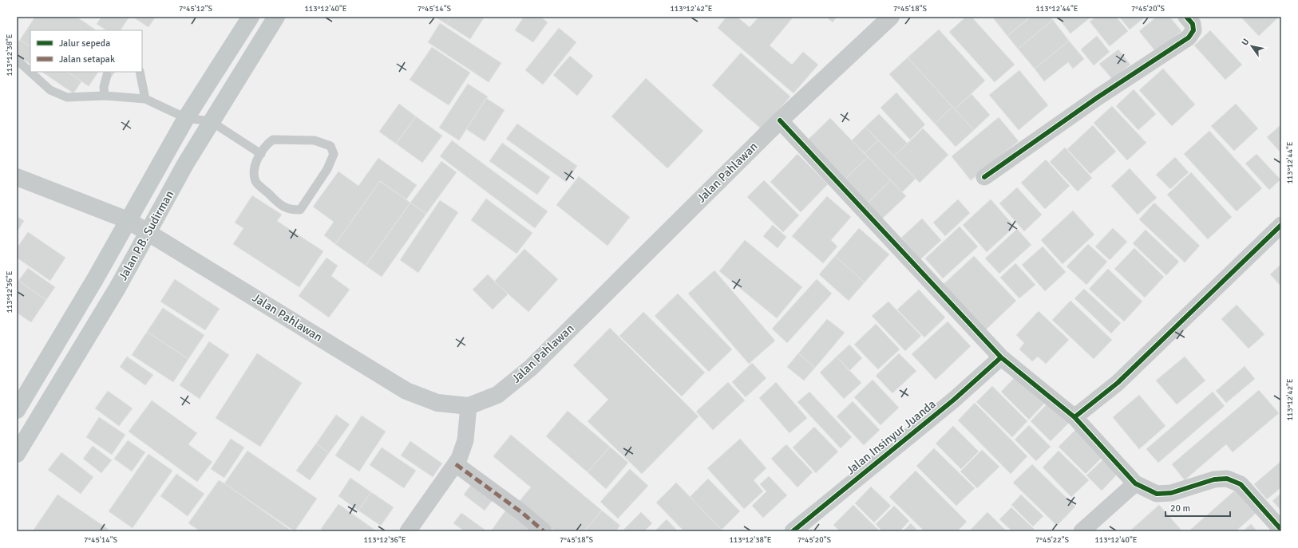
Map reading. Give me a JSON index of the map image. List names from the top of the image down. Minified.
{"streets":{"main road":["Jalan Pahlawan","Jalan P.B. Sudirman"],"street":["Jalan Insinyur Juanda"]},"crossings":[["Jalan Pahlawan","Jalan P.B. Sudirman"]],"legend":["Jalur sepeda","Jalan setapak"],"scale_bar":"20 m","north":"top left","coordinates":["7°45'12\"S","113°12'40\"E","7°45'14\"S","113°12'42\"E","7°45'18\"S","113°12'44\"E","7°45'20\"S","113°12'38\"E","113°12'36\"E","7°45'22\"S"]}
